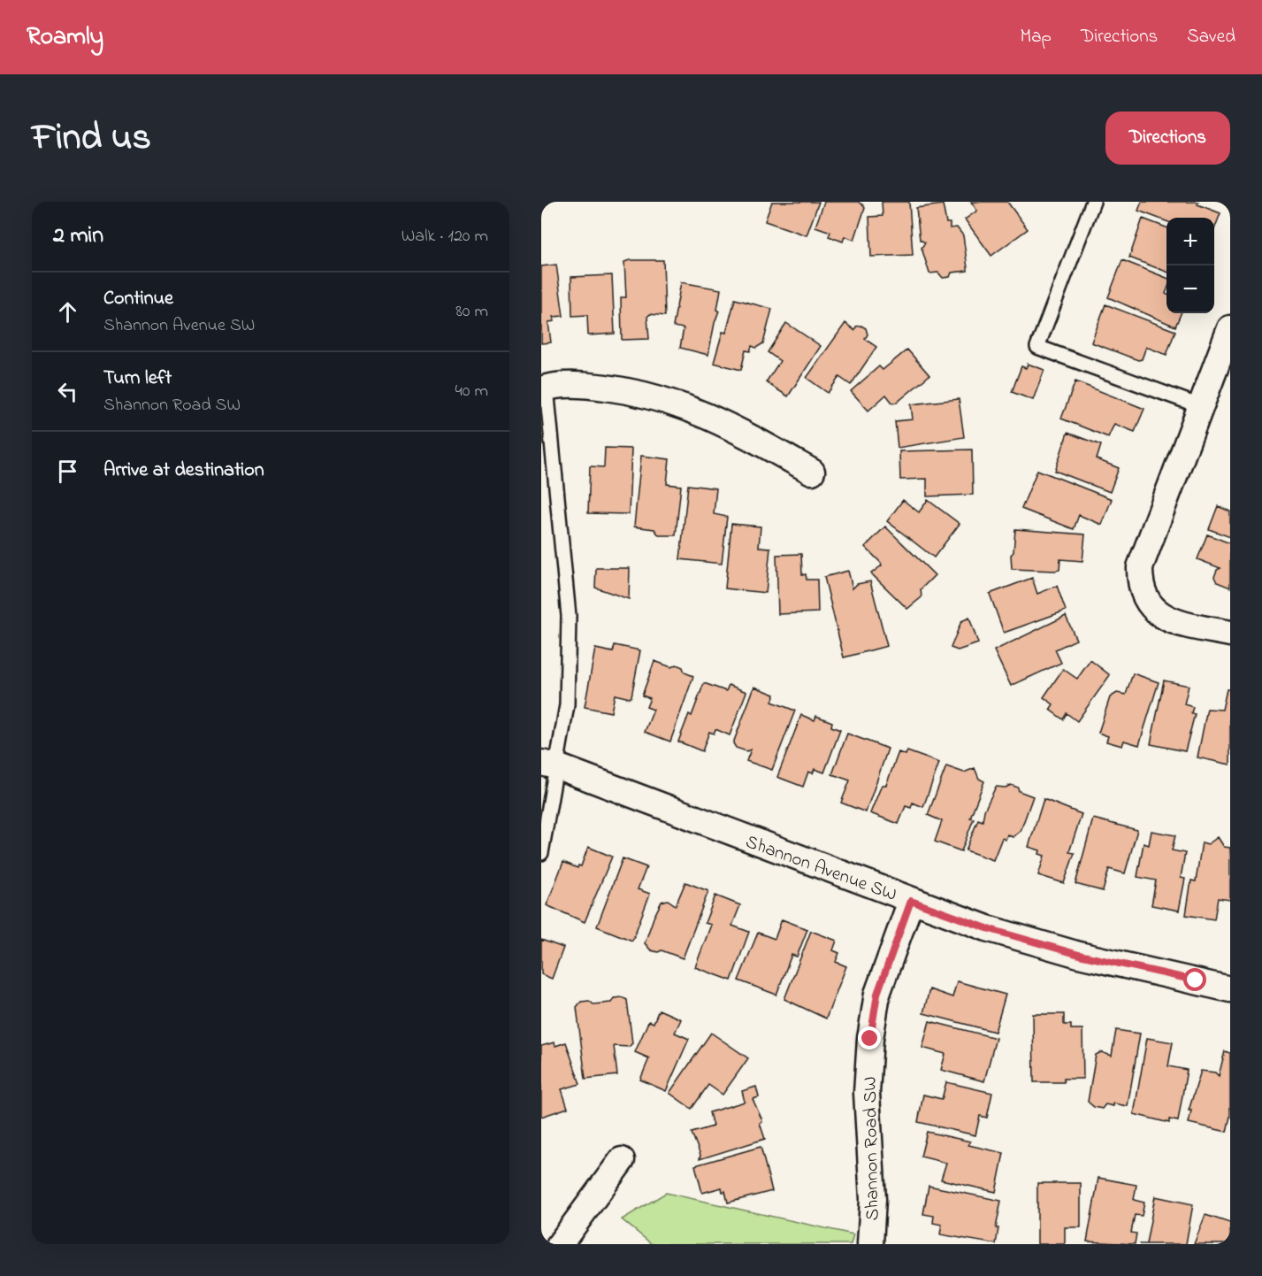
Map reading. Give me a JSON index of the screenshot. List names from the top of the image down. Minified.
{"streets":{"street":["Shannon Avenue SW","Shannon Road SW"]},"crossings":[["Shannon Avenue SW","Shannon Road SW"]],"page":{"header":"Roamly","nav":["Map","Directions","Saved"],"title":"Find us","buttons":"Directions","heading":["2 min","Walk · 120 m"],"map_buttons":["+","−"],"list":[["Continue","Shannon Avenue SW","80 m"],["Turn left","Shannon Road SW","40 m"],"Arrive at destination"]}}
